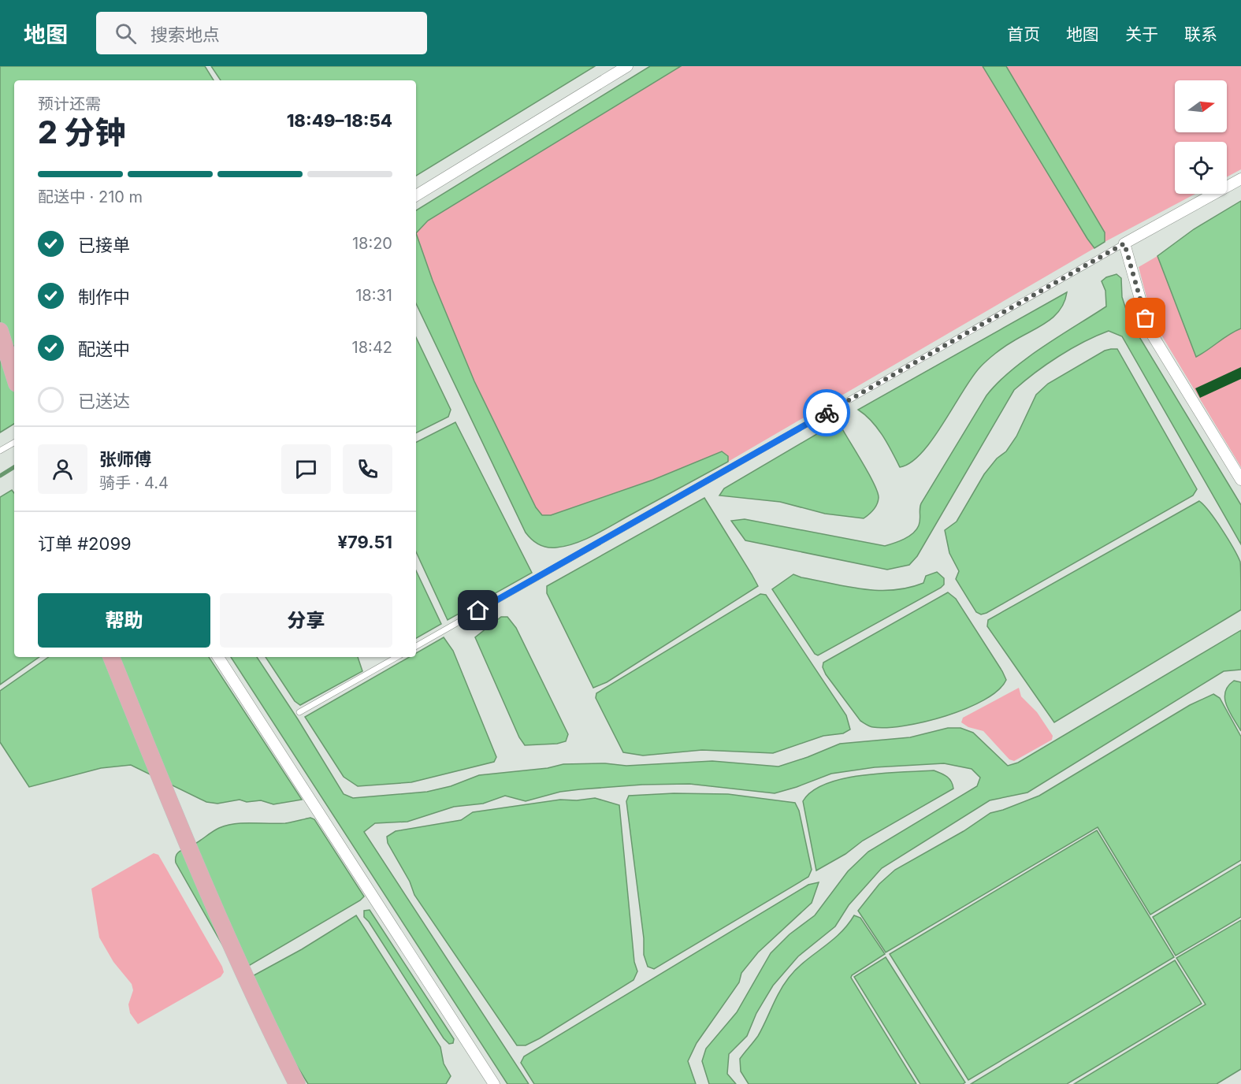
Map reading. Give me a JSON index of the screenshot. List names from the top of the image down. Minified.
{"north":"right","page":{"header":"地图","search":"搜索地点","nav":["首页","地图","关于","联系"],"heading":["2 分钟","预计还需","18:49–18:54"],"panel":["张师傅","骑手 · 4.4","订单 #2099","¥79.51"],"bar":"配送中 · 210 m","list":[["已接单","18:20"],["制作中","18:31"],["配送中","18:42"],"已送达"],"buttons":["帮助","分享"]}}
